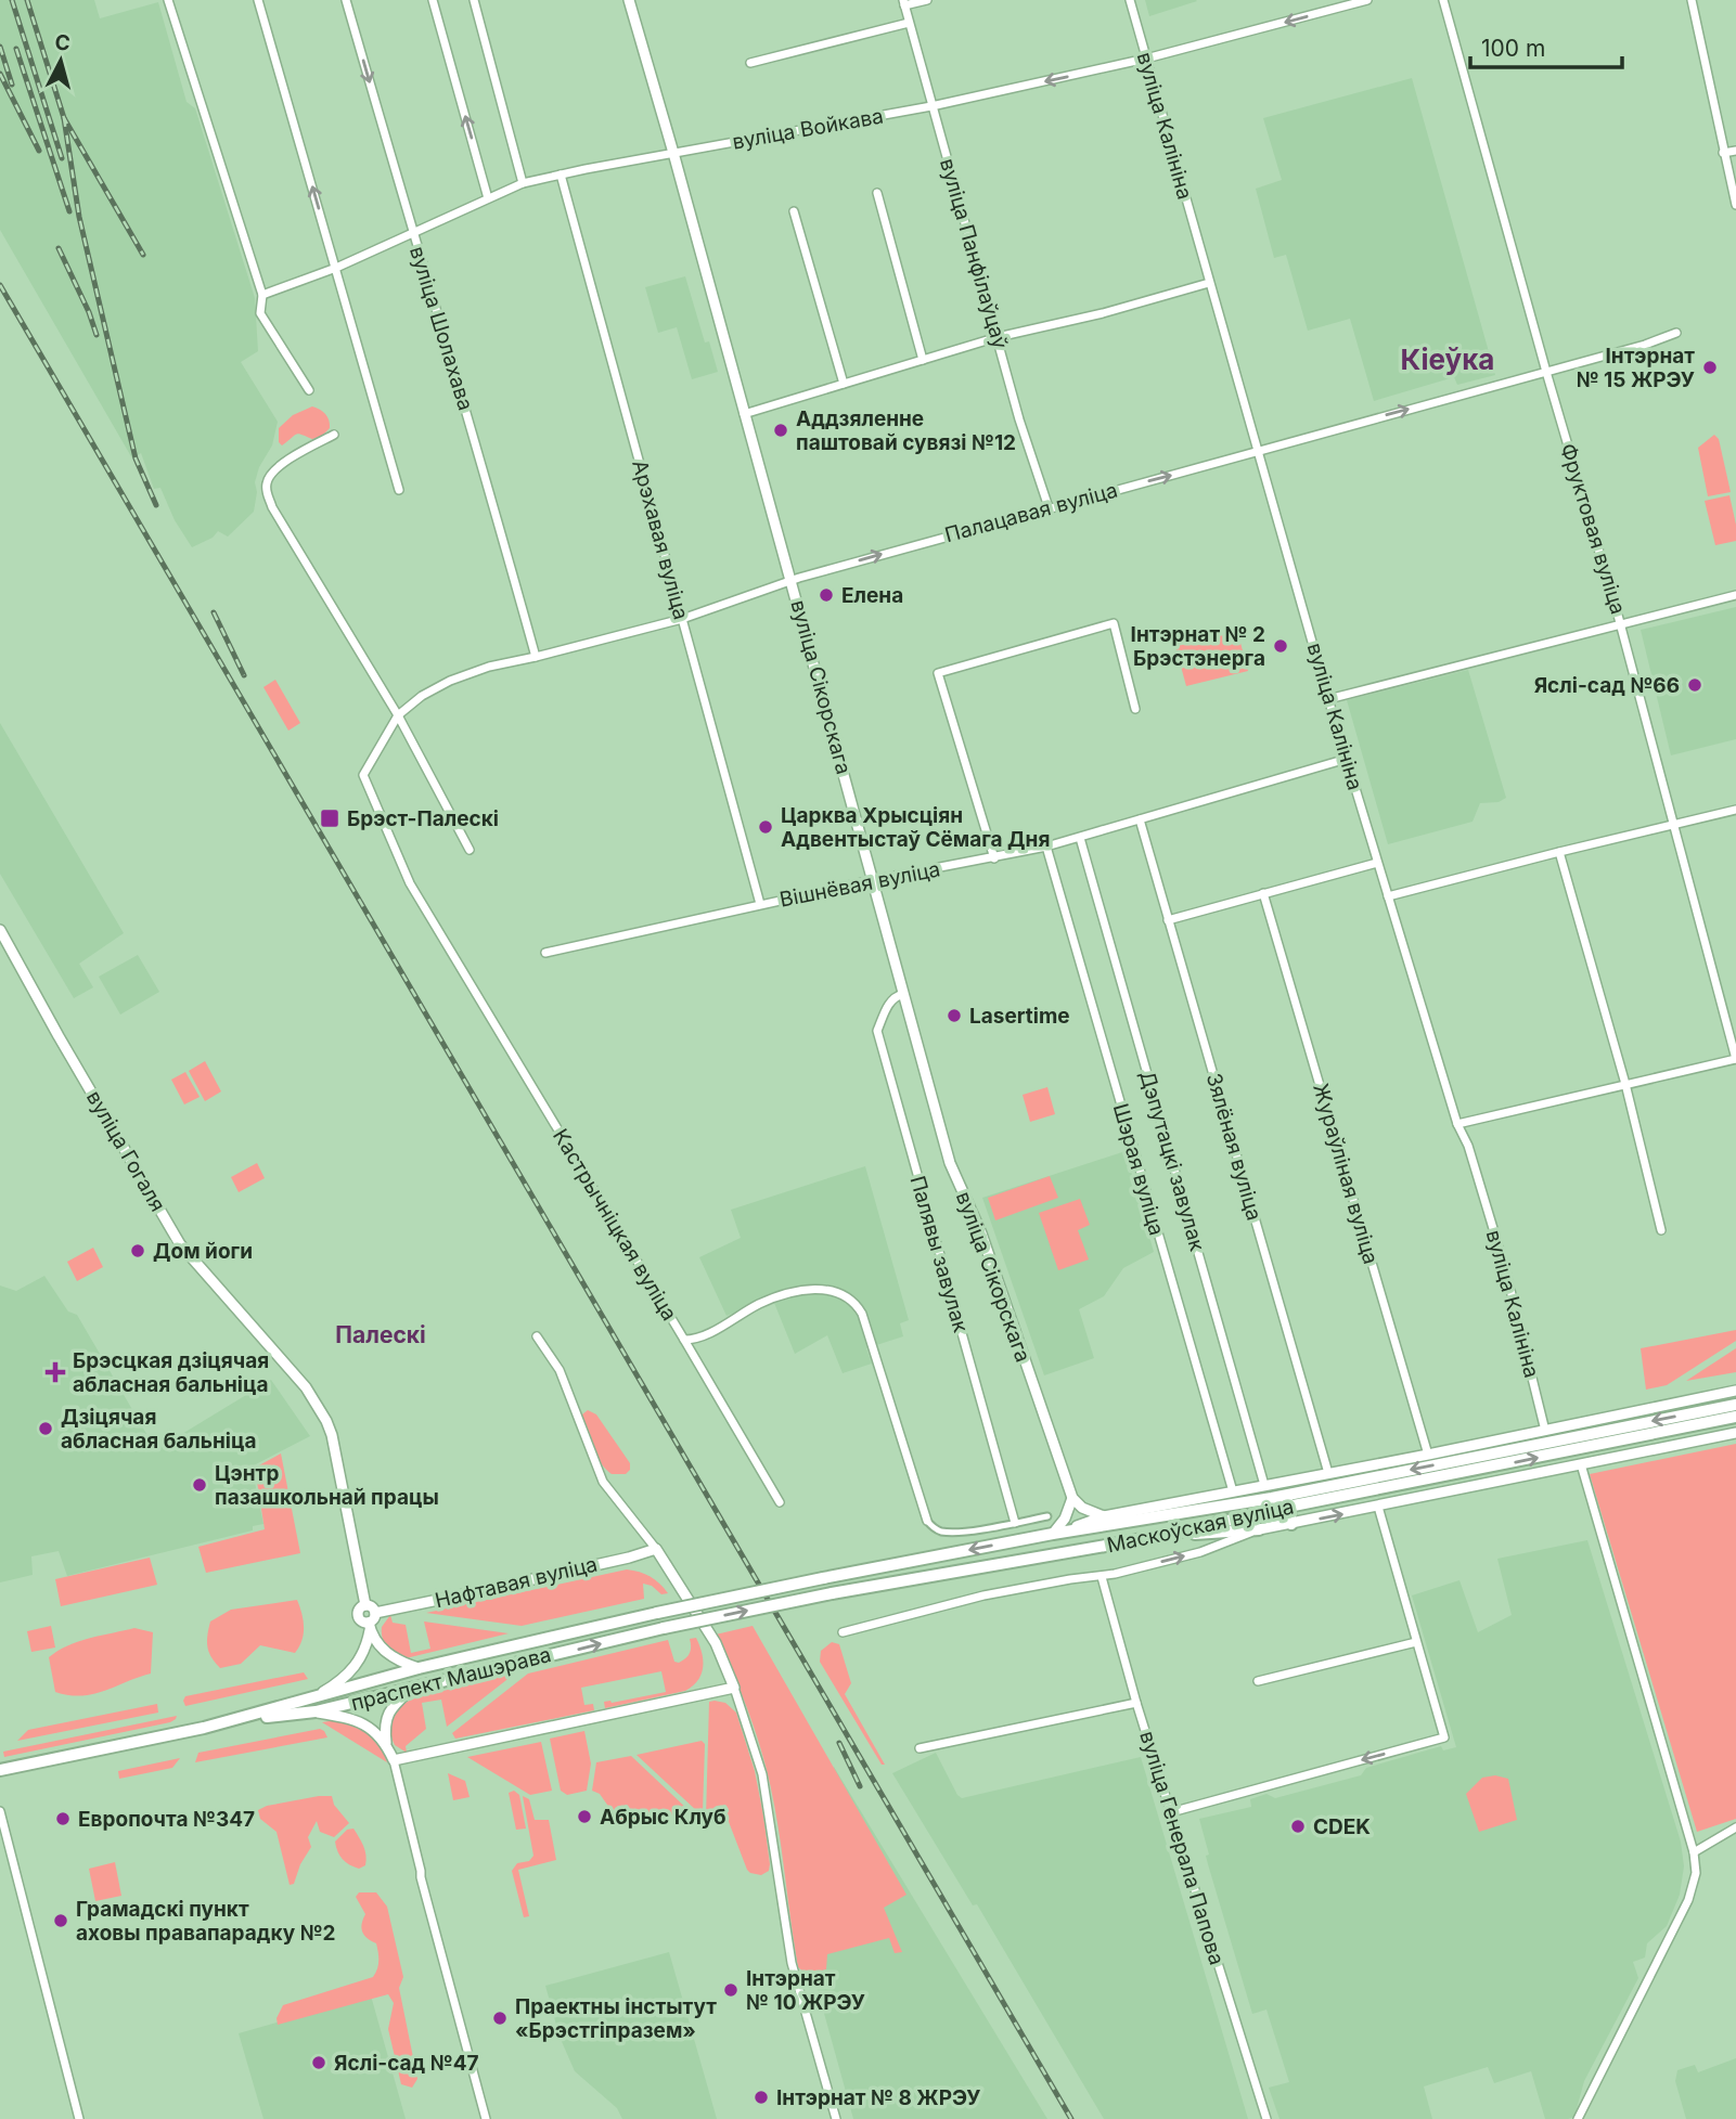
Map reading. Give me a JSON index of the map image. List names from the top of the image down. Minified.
{"streets":{"main road":["Маскоўская вуліца","праспект Машэрава"],"street":["вуліца Калініна","вуліца Войкава","вуліца Панфілаўцаў","вуліца Шолахава","Палацавая вуліца","Фруктовая вуліца","Арэхавая вуліца","вуліца Сікорскага","Вішнёвая вуліца","Зялёная вуліца","вуліца Гогаля","Дэпутацкі завулак","Шэрая вуліца","Жураўліная вуліца","Кастрычніцкая вуліца","Палявы завулак","Нафтавая вуліца","вуліца Генерала Папова"]},"crossings":[["вуліца Калініна","вуліца Войкава"],["вуліца Калініна","Палацавая вуліца"],["вуліца Калініна","Вішнёвая вуліца"],["вуліца Калініна","Маскоўская вуліца"],["вуліца Войкава","вуліца Панфілаўцаў"],["вуліца Войкава","вуліца Шолахава"],["вуліца Войкава","Арэхавая вуліца"],["вуліца Войкава","вуліца Сікорскага"],["вуліца Панфілаўцаў","Палацавая вуліца"],["вуліца Шолахава","Палацавая вуліца"],["Палацавая вуліца","Фруктовая вуліца"],["Палацавая вуліца","Арэхавая вуліца"],["Палацавая вуліца","вуліца Сікорскага"],["Палацавая вуліца","Кастрычніцкая вуліца"],["Арэхавая вуліца","Вішнёвая вуліца"],["вуліца Сікорскага","Вішнёвая вуліца"],["вуліца Сікорскага","Палявы завулак"],["Вішнёвая вуліца","Зялёная вуліца"],["Вішнёвая вуліца","Дэпутацкі завулак"],["Вішнёвая вуліца","Шэрая вуліца"],["Зялёная вуліца","Маскоўская вуліца"],["вуліца Гогаля","Нафтавая вуліца"],["Дэпутацкі завулак","Маскоўская вуліца"],["Шэрая вуліца","Маскоўская вуліца"],["Жураўліная вуліца","Маскоўская вуліца"],["Кастрычніцкая вуліца","Палявы завулак"],["Маскоўская вуліца","праспект Машэрава"],["Маскоўская вуліца","вуліца Генерала Папова"]],"one_way":["вуліца Войкава","вуліца Шолахава","Палацавая вуліца"],"districts":["Кіеўка","Палескі"],"places":{"other":["Інтэрнат № 15 ЖРЭУ","Аддзяленне паштовай сувязі №12","Елена","Інтэрнат № 2 Брэстэнерга","Яслі-сад №66","Царква Хрысціян Адвентыстаў Сёмага Дня","Lasertime","Дом йоги","Дзіцячая абласная бальніца","Цэнтр пазашкольнай працы","Абрыс Клуб","Европочта №347","CDEK","Грамадскі пункт аховы правапарадку №2","Інтэрнат № 10 ЖРЭУ","Праектны інстытут «Брэстгіпразем»","Яслі-сад №47","Інтэрнат № 8 ЖРЭУ"],"transit":["Брэст-Палескі"],"health":["Брэсцкая дзіцячая абласная бальніца"]},"scale_bar":"100 m","north":"top"}
